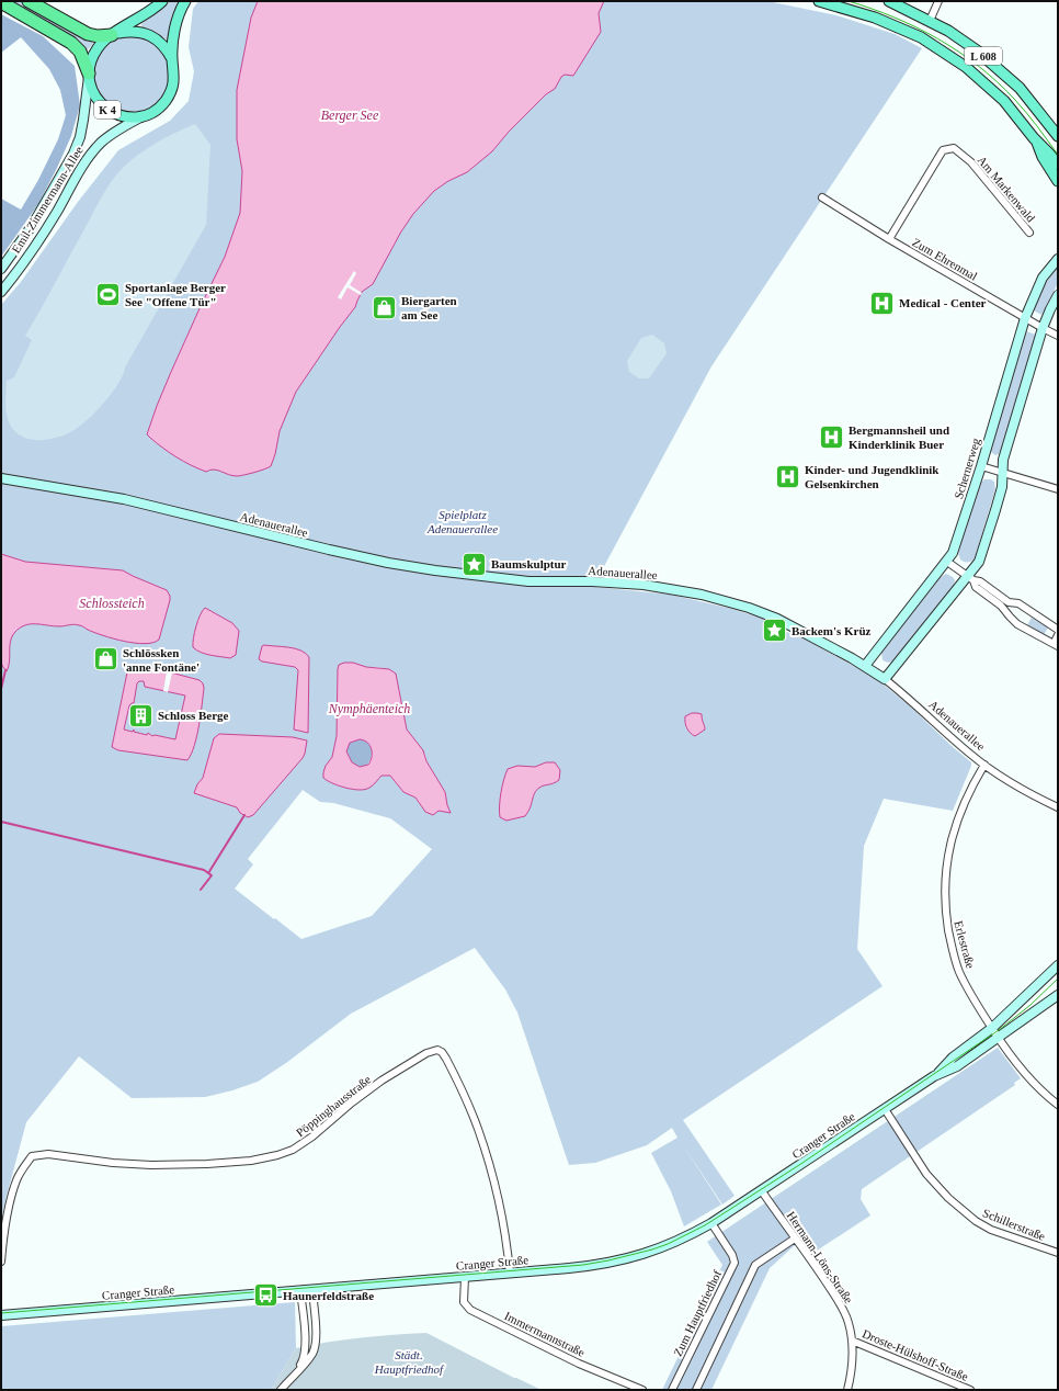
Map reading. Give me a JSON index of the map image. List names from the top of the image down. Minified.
{"streets":{"main road":["L 608","K 4","Emil-Zimmermann-Allee"],"street":["Am Markenwald","Zum Ehrenmal","Schernerweg","Adenauerallee","Erlestraße","Pöppinghausstraße","Cranger Straße","Schillerstraße","Hermann-Löns-Straße","Zum Hauptfriedhof","Immermannstraße","Droste-Hülshoff-Straße"]},"crossings":[["Am Markenwald","Zum Ehrenmal"],["Zum Ehrenmal","Schernerweg"],["Schernerweg","Adenauerallee"],["Adenauerallee","Erlestraße"],["Erlestraße","Cranger Straße"],["Pöppinghausstraße","Cranger Straße"],["Cranger Straße","Schillerstraße"],["Cranger Straße","Hermann-Löns-Straße"],["Cranger Straße","Zum Hauptfriedhof"],["Cranger Straße","Immermannstraße"],["Hermann-Löns-Straße","Droste-Hülshoff-Straße"]],"water":["Berger See","Schlossteich","Nymphäenteich"],"parks":["Spielplatz Adenauerallee","Städt. Hauptfriedhof"],"places":{"sports":["Sportanlage Berger See \"Offene Tür\""],"hospital":["Medical - Center","Bergmannsheil und Kinderklinik Buer","Kinder- und Jugendklinik Gelsenkirchen"],"shop":["Biergarten am See","Schlössken 'anne Fontäne'"],"place":["Baumskulptur","Backem's Krüz"],"building":["Schloss Berge"],"bus stop":["Haunerfeldstraße"]}}
